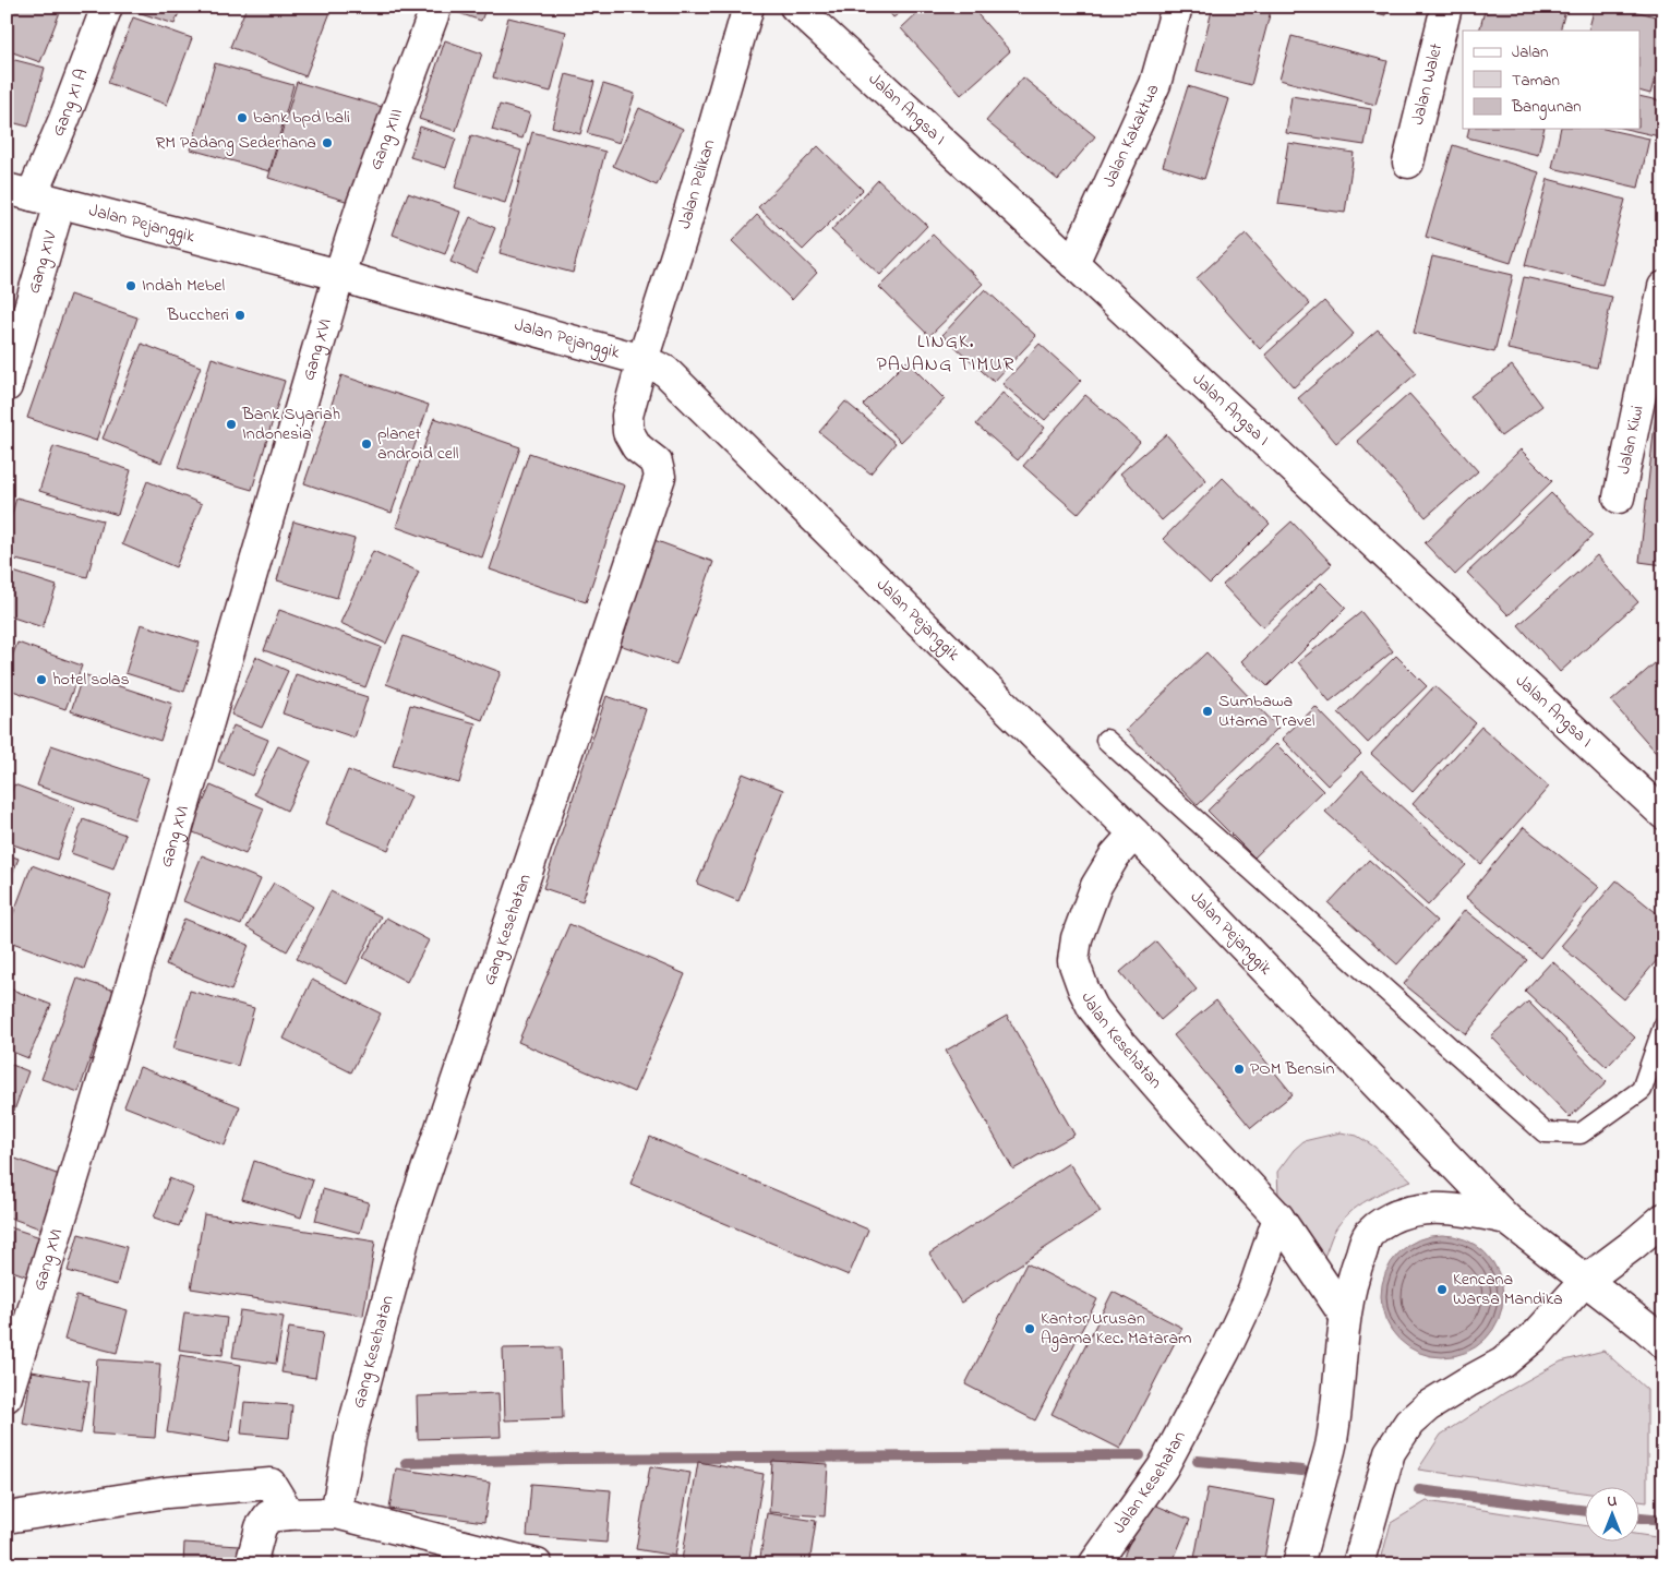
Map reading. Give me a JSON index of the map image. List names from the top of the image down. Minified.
{"streets":{"street":["Jalan Walet","Gang XI A","Jalan Angsa I","Jalan Kakaktua","Gang XIII","Jalan Pelikan","Jalan Pejanggik","Gang XIV","Gang XVI","Jalan Kiwi","Gang Kesehatan","Jalan Kesehatan"]},"crossings":[["Gang XI A","Jalan Pejanggik"],["Jalan Angsa I","Jalan Kakaktua"],["Gang XIII","Jalan Pejanggik"],["Gang XIII","Gang XVI"],["Jalan Pelikan","Jalan Pejanggik"],["Jalan Pelikan","Gang Kesehatan"],["Jalan Pejanggik","Gang XIV"],["Jalan Pejanggik","Gang XVI"],["Jalan Pejanggik","Gang Kesehatan"],["Jalan Pejanggik","Jalan Kesehatan"]],"districts":["LINGK. PAJANG TIMUR"],"places":["bank bpd bali","RM Padang Sederhana","Indah Mebel","Buccheri","Bank Syariah Indonesia","planet android cell","hotel solas","Sumbawa Utama Travel","POM Bensin","Kencana Warsa Mandika","Kantor Urusan Agama Kec. Mataram"],"legend":["Jalan","Taman","Bangunan"],"north":"top"}
